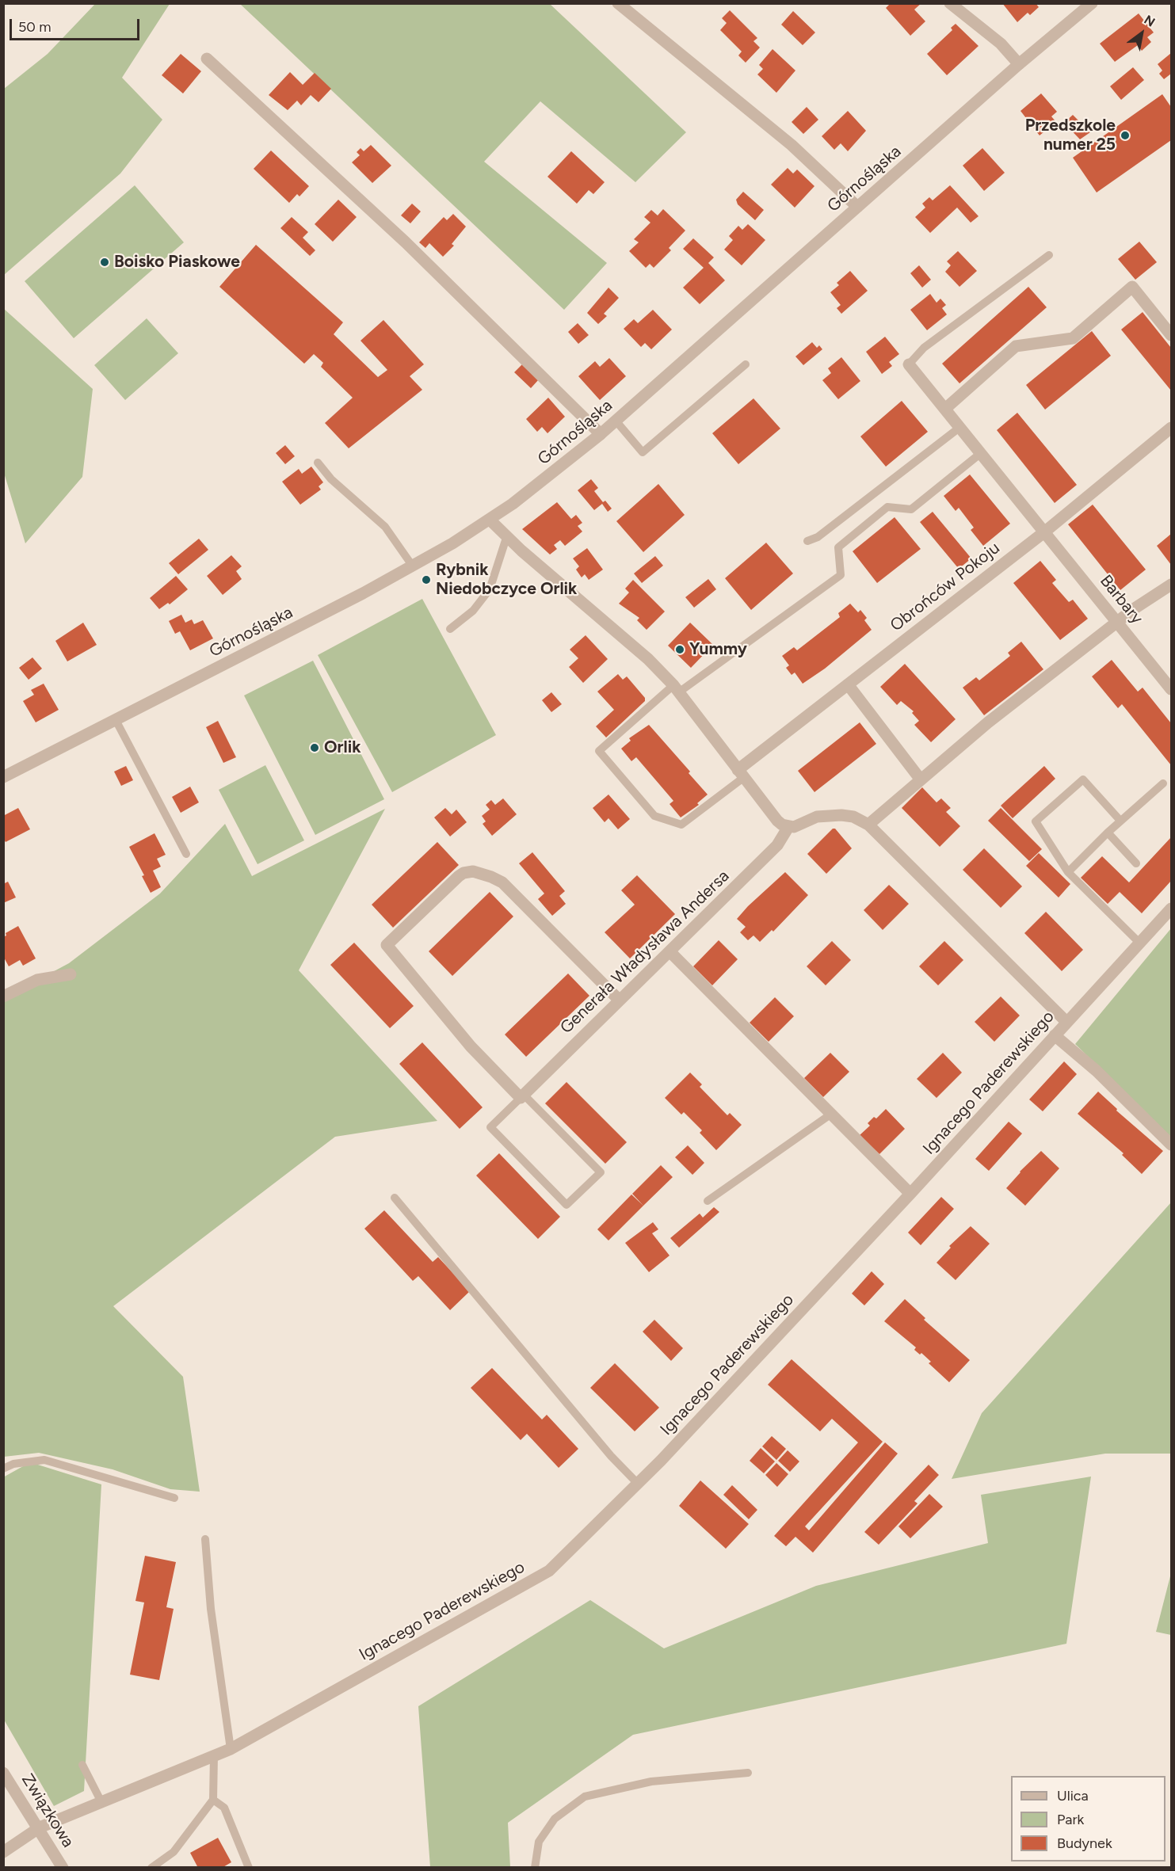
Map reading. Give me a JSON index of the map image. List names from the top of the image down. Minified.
{"streets":{"street":["Górnośląska","Obrońców Pokoju","Barbary","Generała Władysława Andersa","Ignacego Paderewskiego","Związkowa"]},"crossings":[["Obrońców Pokoju","Barbary"],["Ignacego Paderewskiego","Związkowa"]],"places":["Przedszkole numer 25","Boisko Piaskowe","Rybnik Niedobczyce Orlik","Yummy","Orlik"],"legend":["Ulica","Park","Budynek"],"scale_bar":"50 m","north":"top right"}
